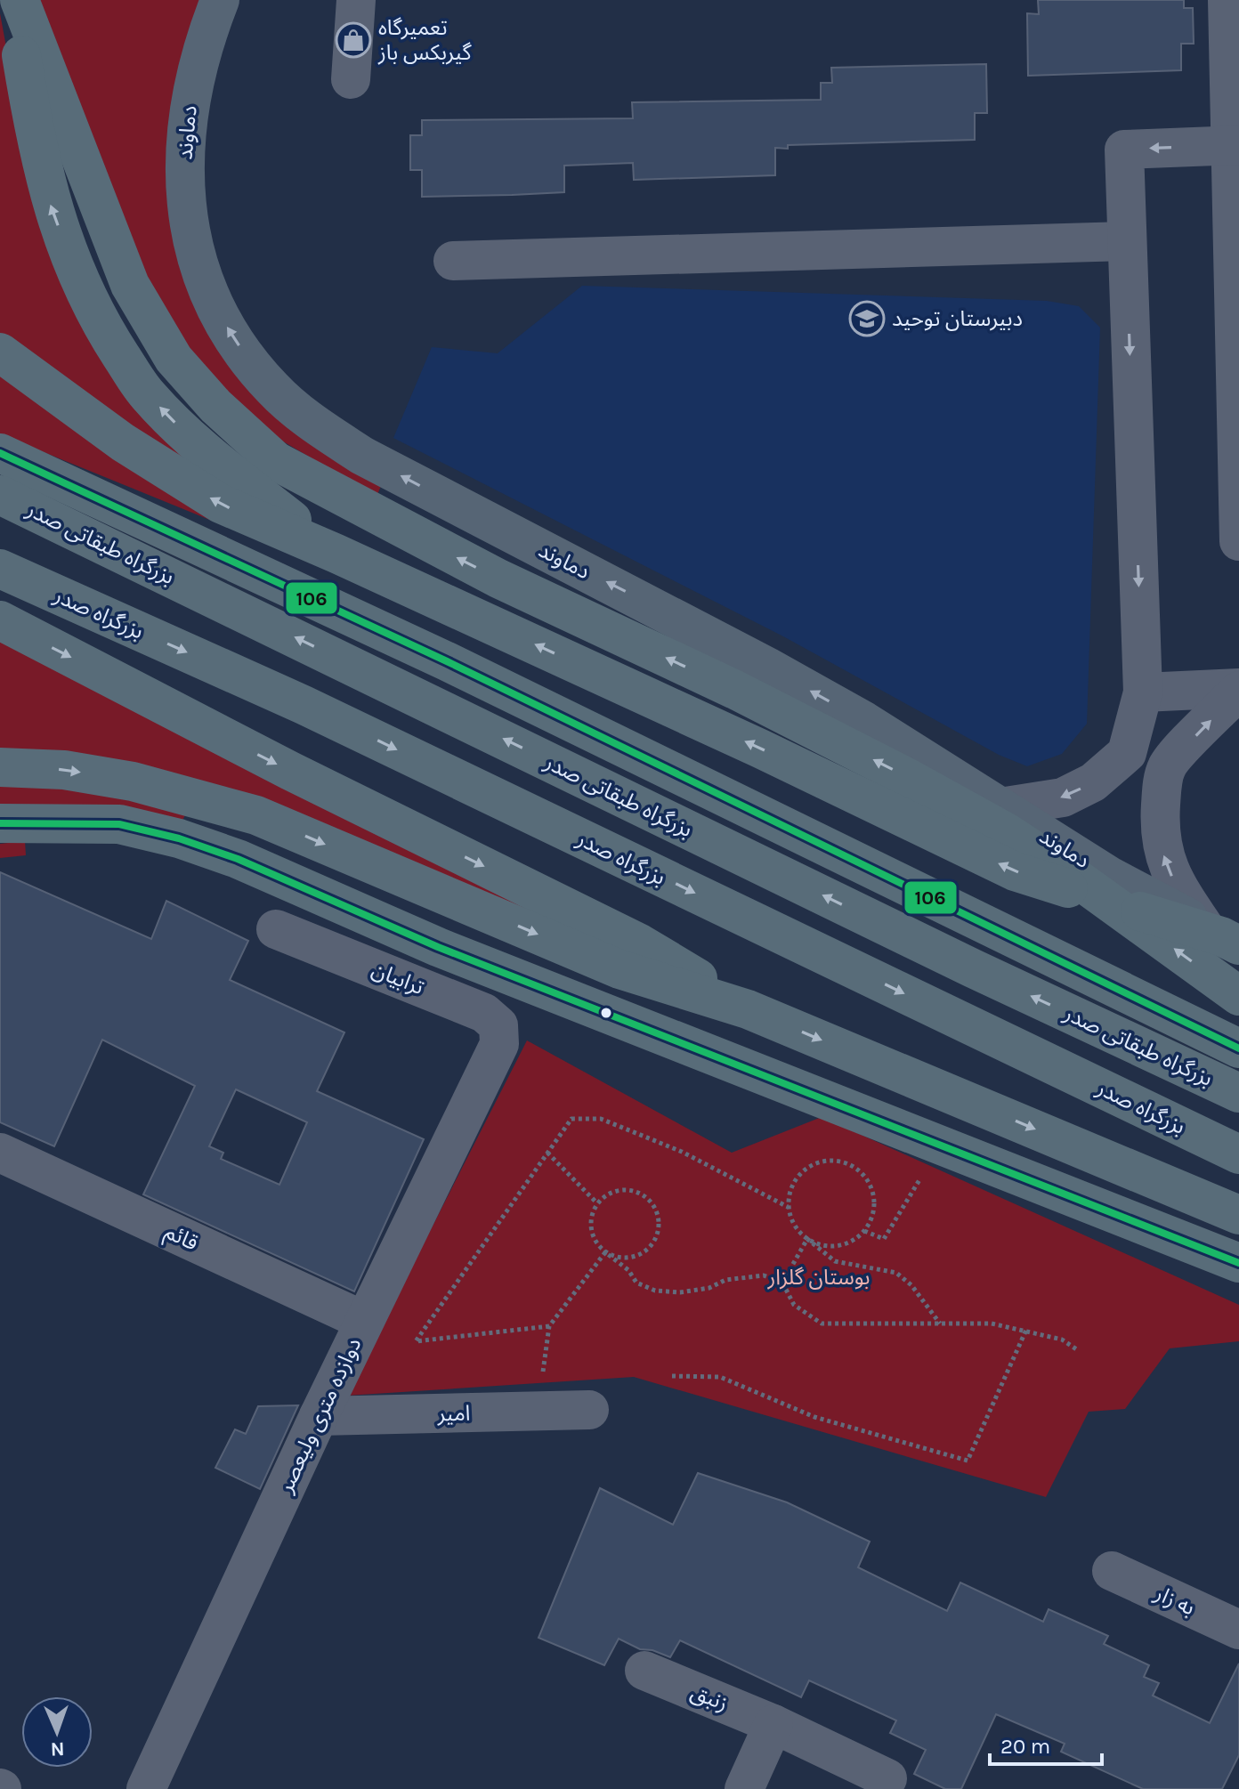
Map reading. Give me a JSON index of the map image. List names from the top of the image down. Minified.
{"streets":{"highway":["بزرگراه طبقاتی صدر","بزرگراه صدر"],"main road":["دماوند"],"street":["ترابیان","قائم","امیر","دوازده متری ولیعصر","به زار","زنبق"]},"crossings":[["ترابیان","دوازده متری ولیعصر"],["قائم","دوازده متری ولیعصر"],["امیر","دوازده متری ولیعصر"]],"one_way":["دماوند"],"parks":["بوستان گلزار"],"places":{"shop":["تعمیرگاه گیربکس باز"],"school or university":["دبیرستان توحید"]},"lines":["transit line 106"],"scale_bar":"20 m","north":"bottom"}
